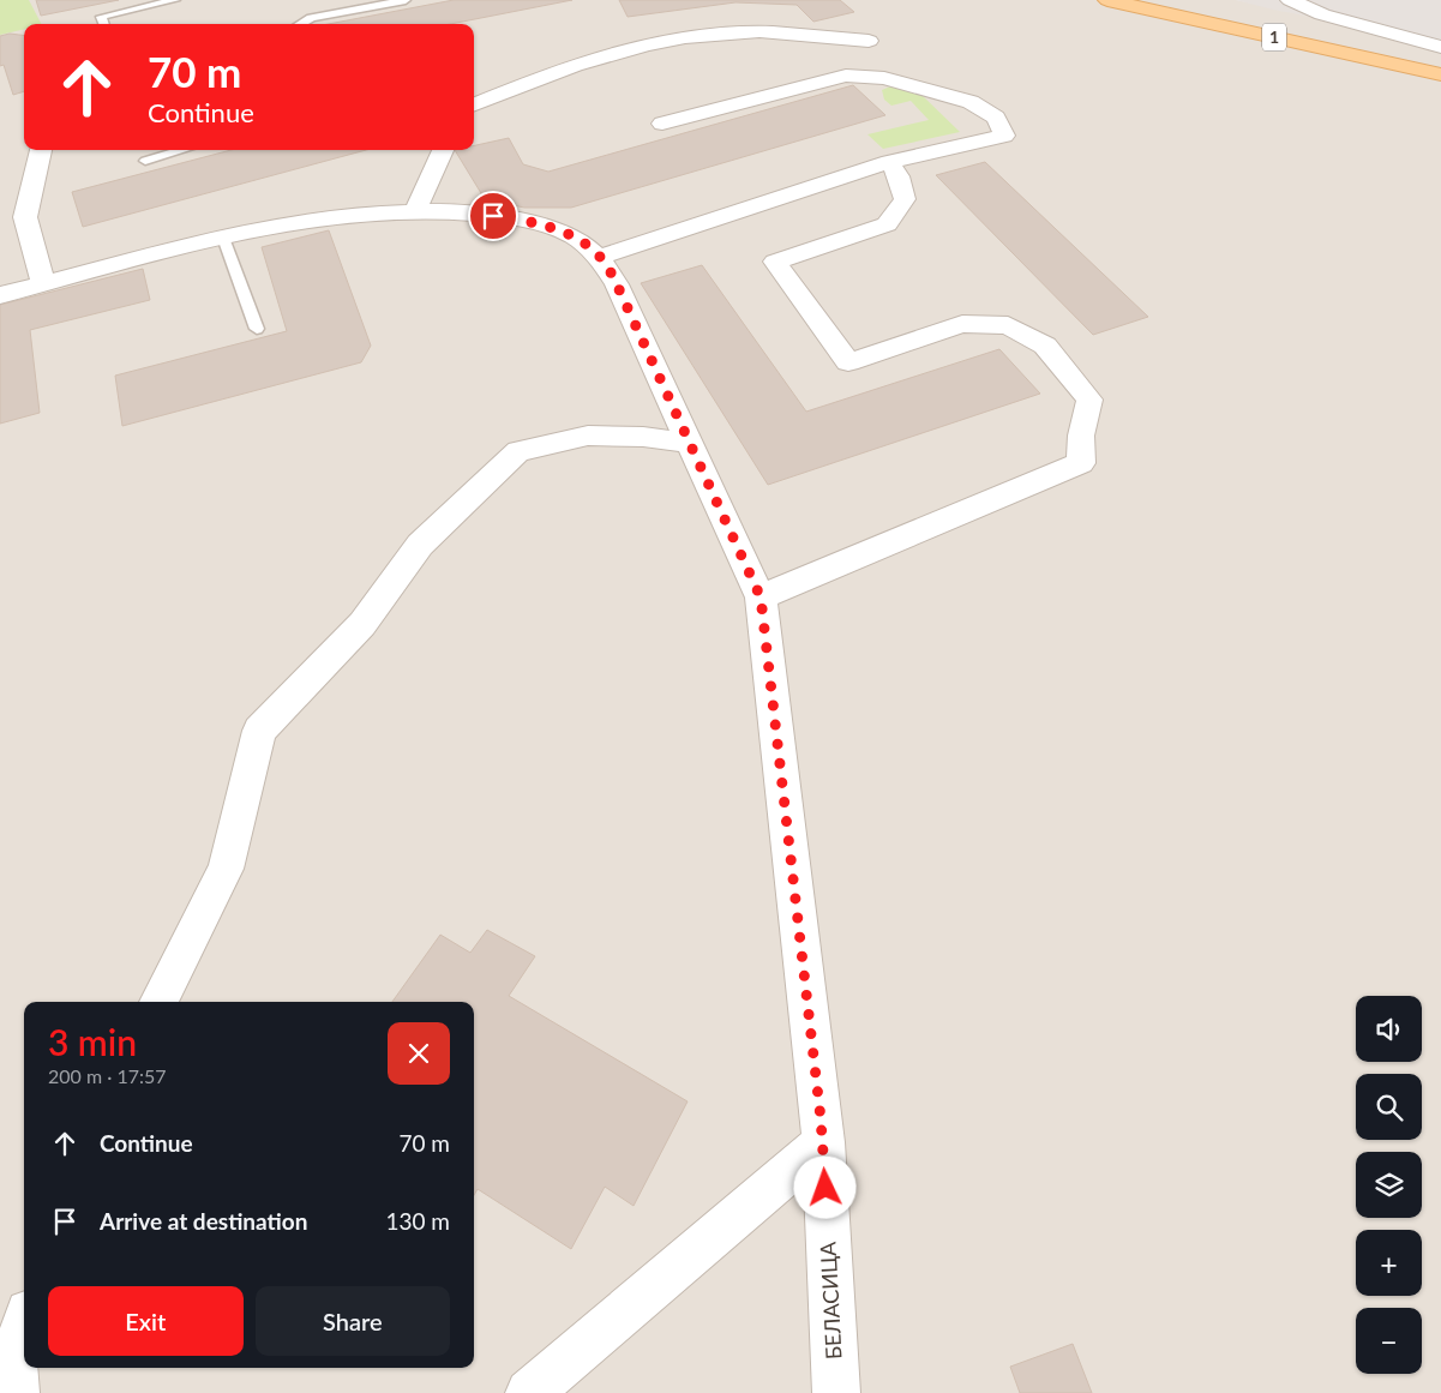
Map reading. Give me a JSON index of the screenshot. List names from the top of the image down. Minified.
{"streets":{"main road":["1"],"street":["БЕЛАСИЦА"]},"page":{"turn":["70 m","Continue"],"map_buttons":["+","−"],"heading":["3 min","200 m · 17:57"],"list":[{"name":"Continue","value":"70 m"},{"name":"Arrive at destination","value":"130 m"}],"buttons":["Exit","Share"]}}
